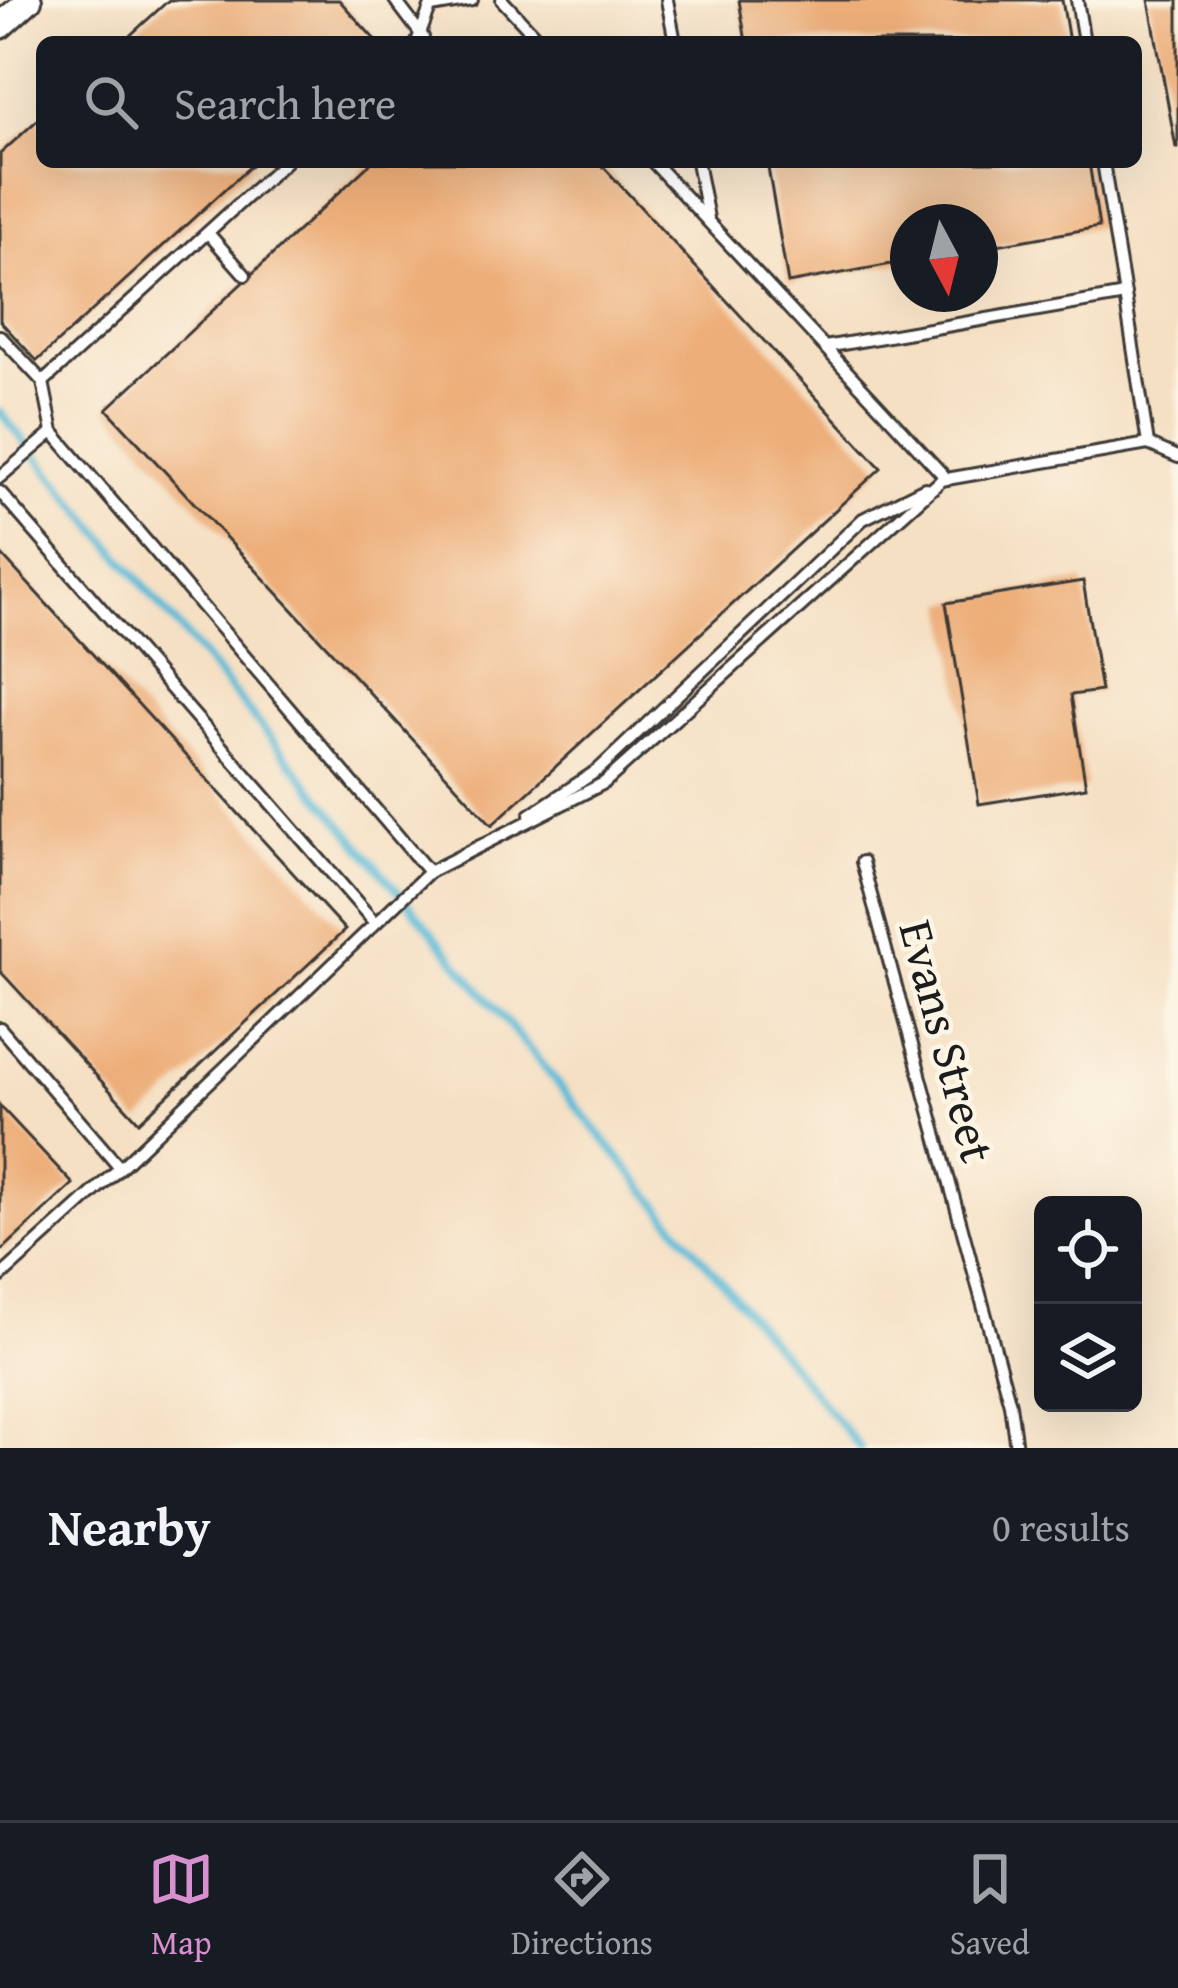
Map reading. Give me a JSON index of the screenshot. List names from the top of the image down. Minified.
{"streets":{"lane":["Evans Street"]},"north":"bottom","page":{"search":"Search here","heading":["Nearby","0 results"],"nav":["Map","Directions","Saved"]}}
